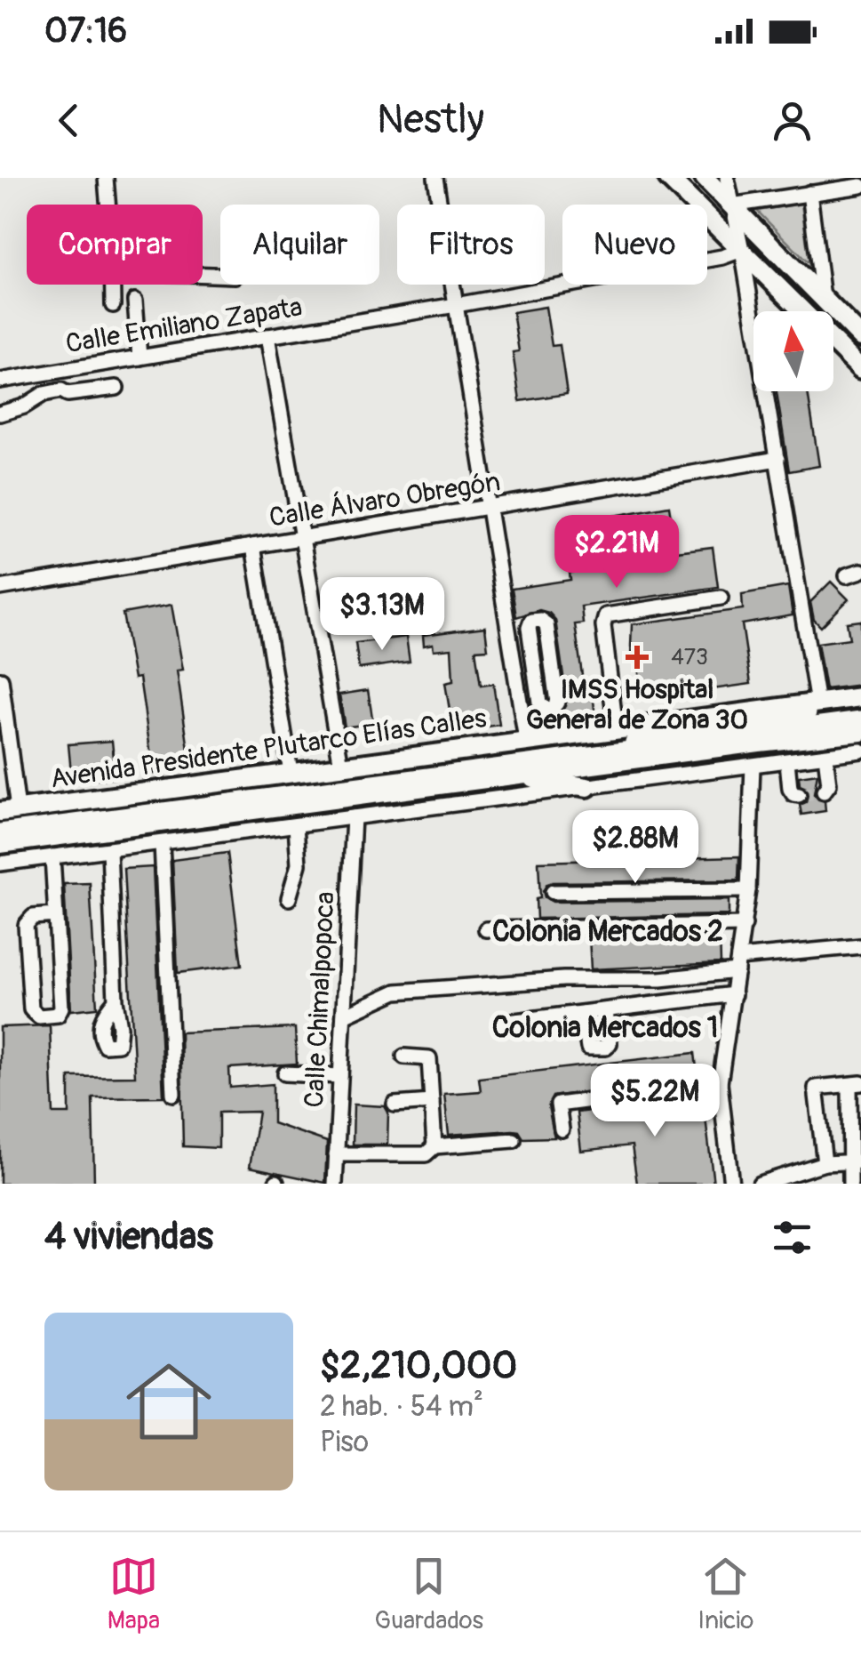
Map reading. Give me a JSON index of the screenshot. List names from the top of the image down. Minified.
{"streets":{"main road":["Avenida Presidente Plutarco Elías Calles"],"street":["Calle Emiliano Zapata","Calle Álvaro Obregón","Calle Chimalpopoca"]},"districts":["Colonia Mercados 2","Colonia Mercados 1"],"places":{"health":["IMSS Hospital General de Zona 30"]},"house_numbers":["473"],"north":"top","page":{"status":"07:16","header":"Nestly","chip":["Comprar","Alquilar","Filtros","Nuevo"],"price":["$2.21M","$3.13M","$2.88M","$5.22M"],"heading":"4 viviendas","list":[{"name":"$2,210,000","note":"2 hab. · 54 m² · Piso"}],"tabs":["Mapa","Guardados","Inicio"]}}
